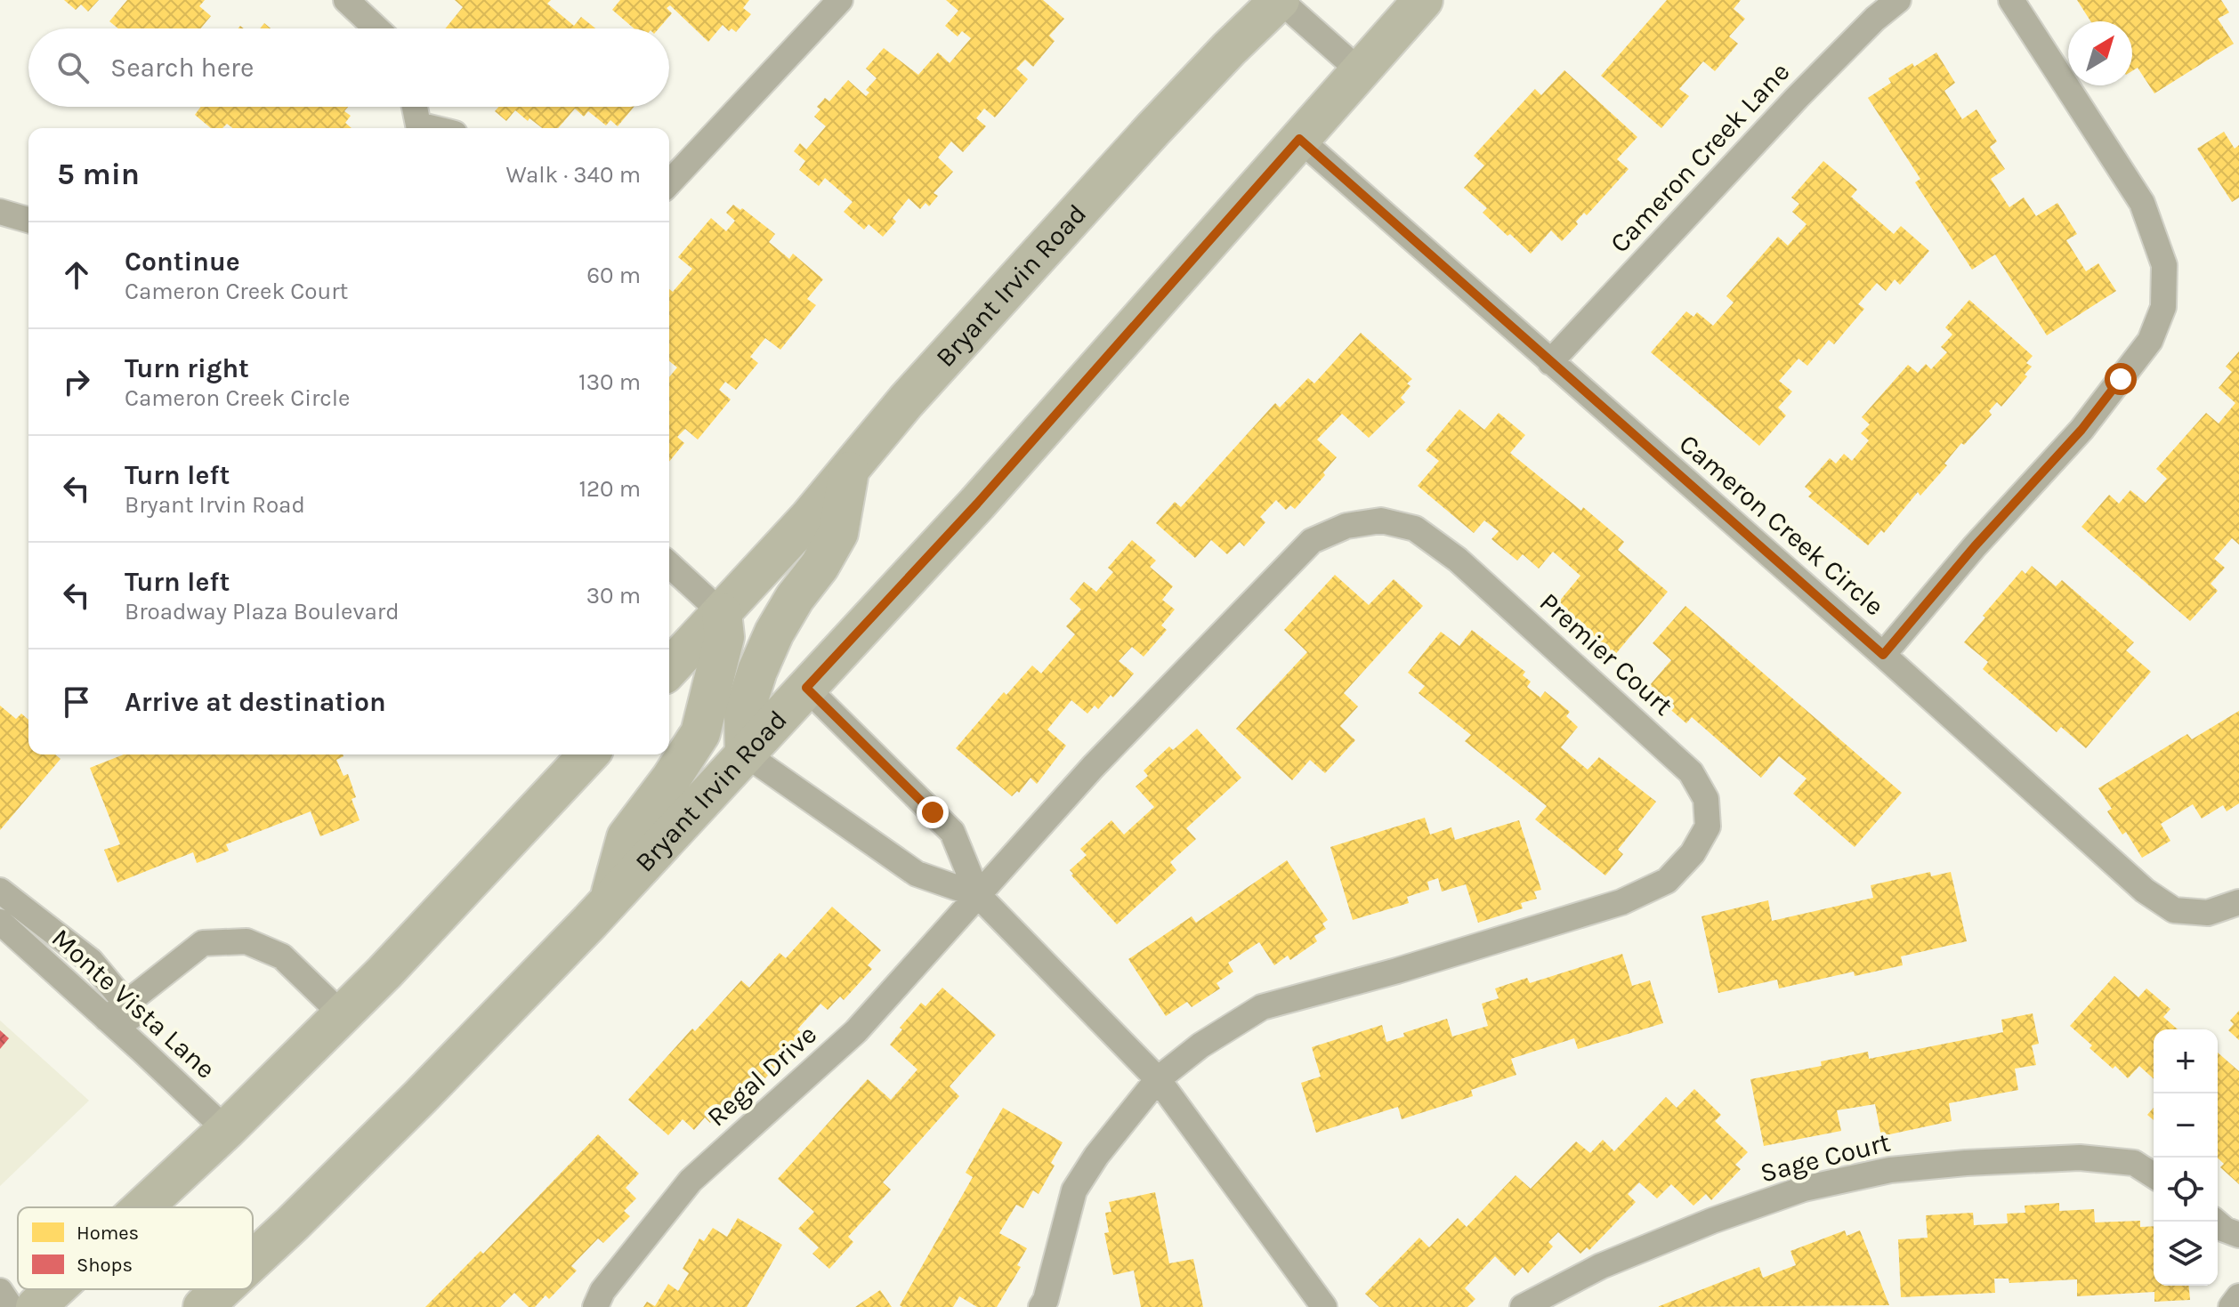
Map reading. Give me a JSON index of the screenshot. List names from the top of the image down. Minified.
{"streets":{"main road":["Bryant Irvin Road"],"lane":["Cameron Creek Lane","Cameron Creek Circle","Premier Court","Monte Vista Lane","Regal Drive","Sage Court"]},"crossings":[["Cameron Creek Lane","Cameron Creek Circle"],["Bryant Irvin Road","Cameron Creek Circle"],["Premier Court","Regal Drive"]],"legend":["Homes","Shops"],"north":"top right","page":{"search":"Search here","heading":["5 min","Walk · 340 m"],"list":[["Continue","Cameron Creek Court","60 m"],["Turn right","Cameron Creek Circle","130 m"],["Turn left","Bryant Irvin Road","120 m"],["Turn left","Broadway Plaza Boulevard","30 m"],"Arrive at destination"],"map_buttons":["+","−"]}}
